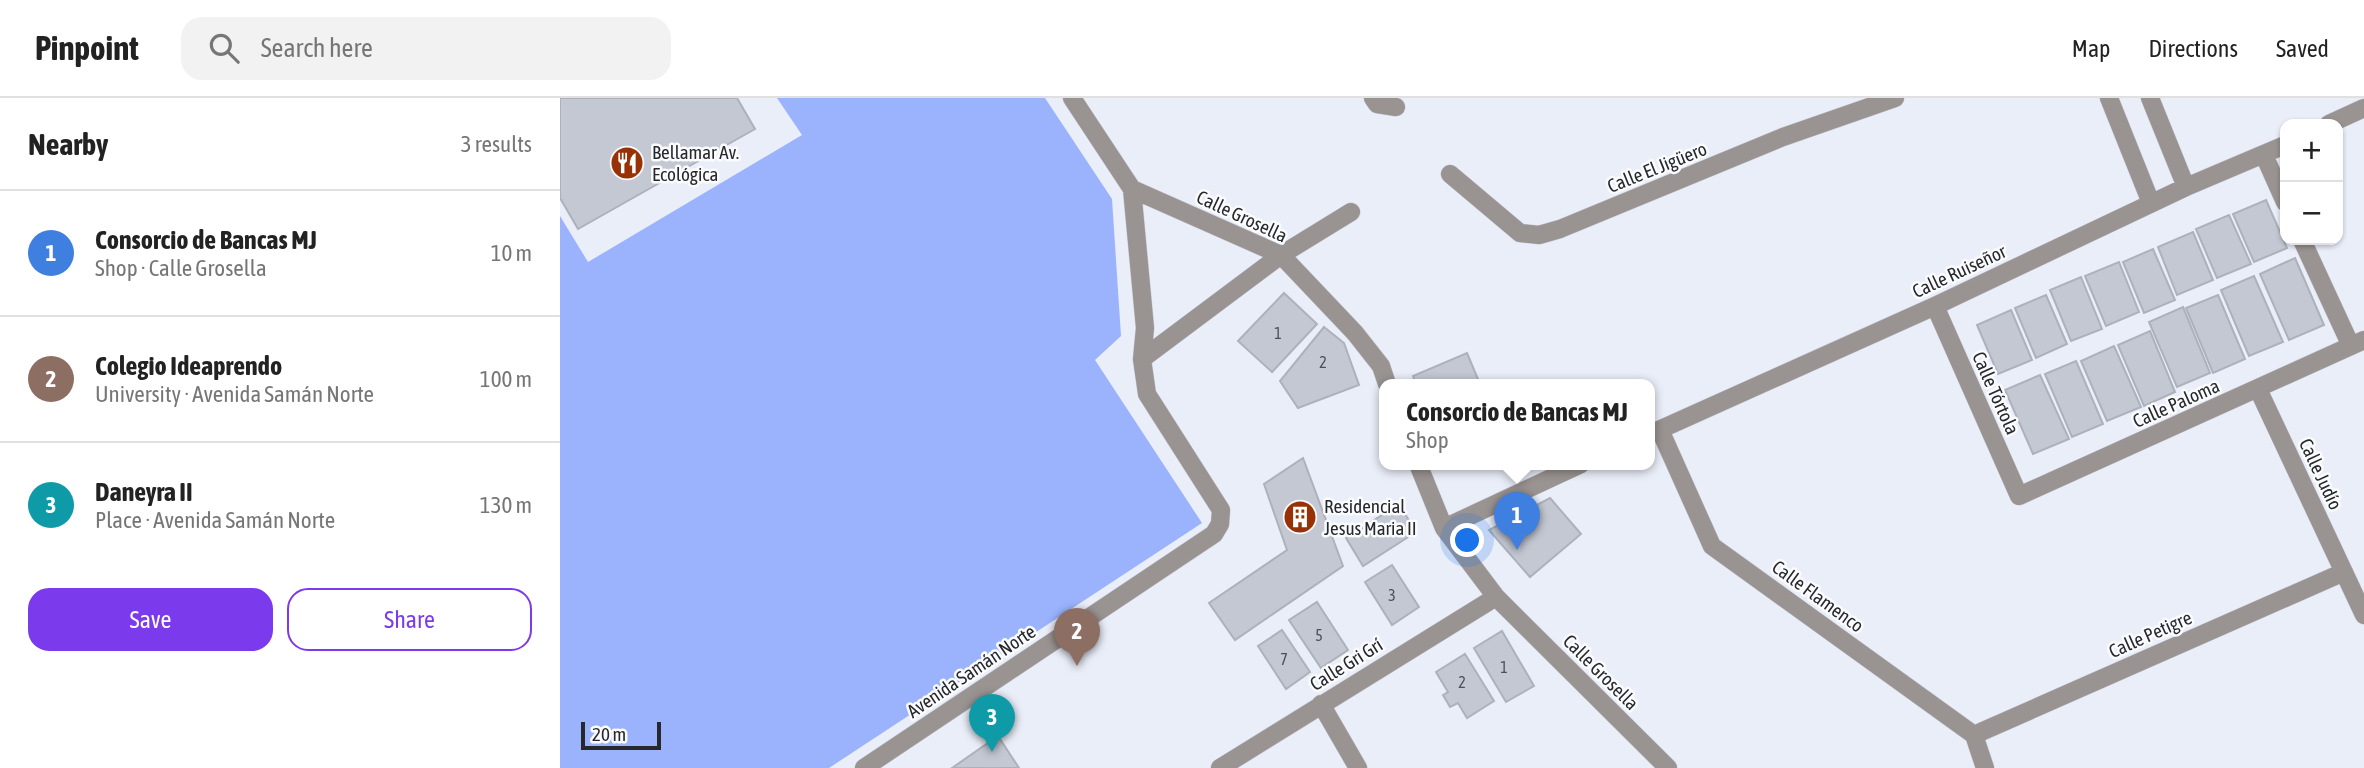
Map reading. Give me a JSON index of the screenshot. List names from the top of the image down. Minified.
{"streets":{"street":["Calle El Jigüero","Calle Grosella","Calle Ruiseñor","Calle Tórtola","Calle Paloma","Calle Judío","Calle Flamenco","Calle Petigre","Calle Gri Grí","Avenida Samán Norte"]},"crossings":[["Calle Grosella","Calle Gri Grí"],["Calle Grosella","Avenida Samán Norte"],["Calle Ruiseñor","Calle Tórtola"],["Calle Ruiseñor","Calle Flamenco"],["Calle Tórtola","Calle Paloma"],["Calle Paloma","Calle Judío"],["Calle Judío","Calle Petigre"],["Calle Flamenco","Calle Petigre"]],"places":{"restaurant":["Bellamar Av. Ecológica"],"building":["Residencial Jesus Maria II"]},"house_numbers":["1","2","3","5","7","1","2"],"scale_bar":"20 m","page":{"header":"Pinpoint","search":"Search here","nav":["Map","Directions","Saved"],"heading":["Nearby","3 results"],"map_buttons":["+","−"],"list":[{"mark":"1","name":"Consorcio de Bancas MJ","note":"Shop · Calle Grosella","value":"10 m"},{"mark":"2","name":"Colegio Ideaprendo","note":"University · Avenida Samán Norte","value":"100 m"},{"mark":"3","name":"Daneyra II","note":"Place · Avenida Samán Norte","value":"130 m"}],"popup":["Consorcio de Bancas MJ","Shop"],"pins":["1","2","3"],"buttons":["Save","Share"],"scale":"20 m"}}
